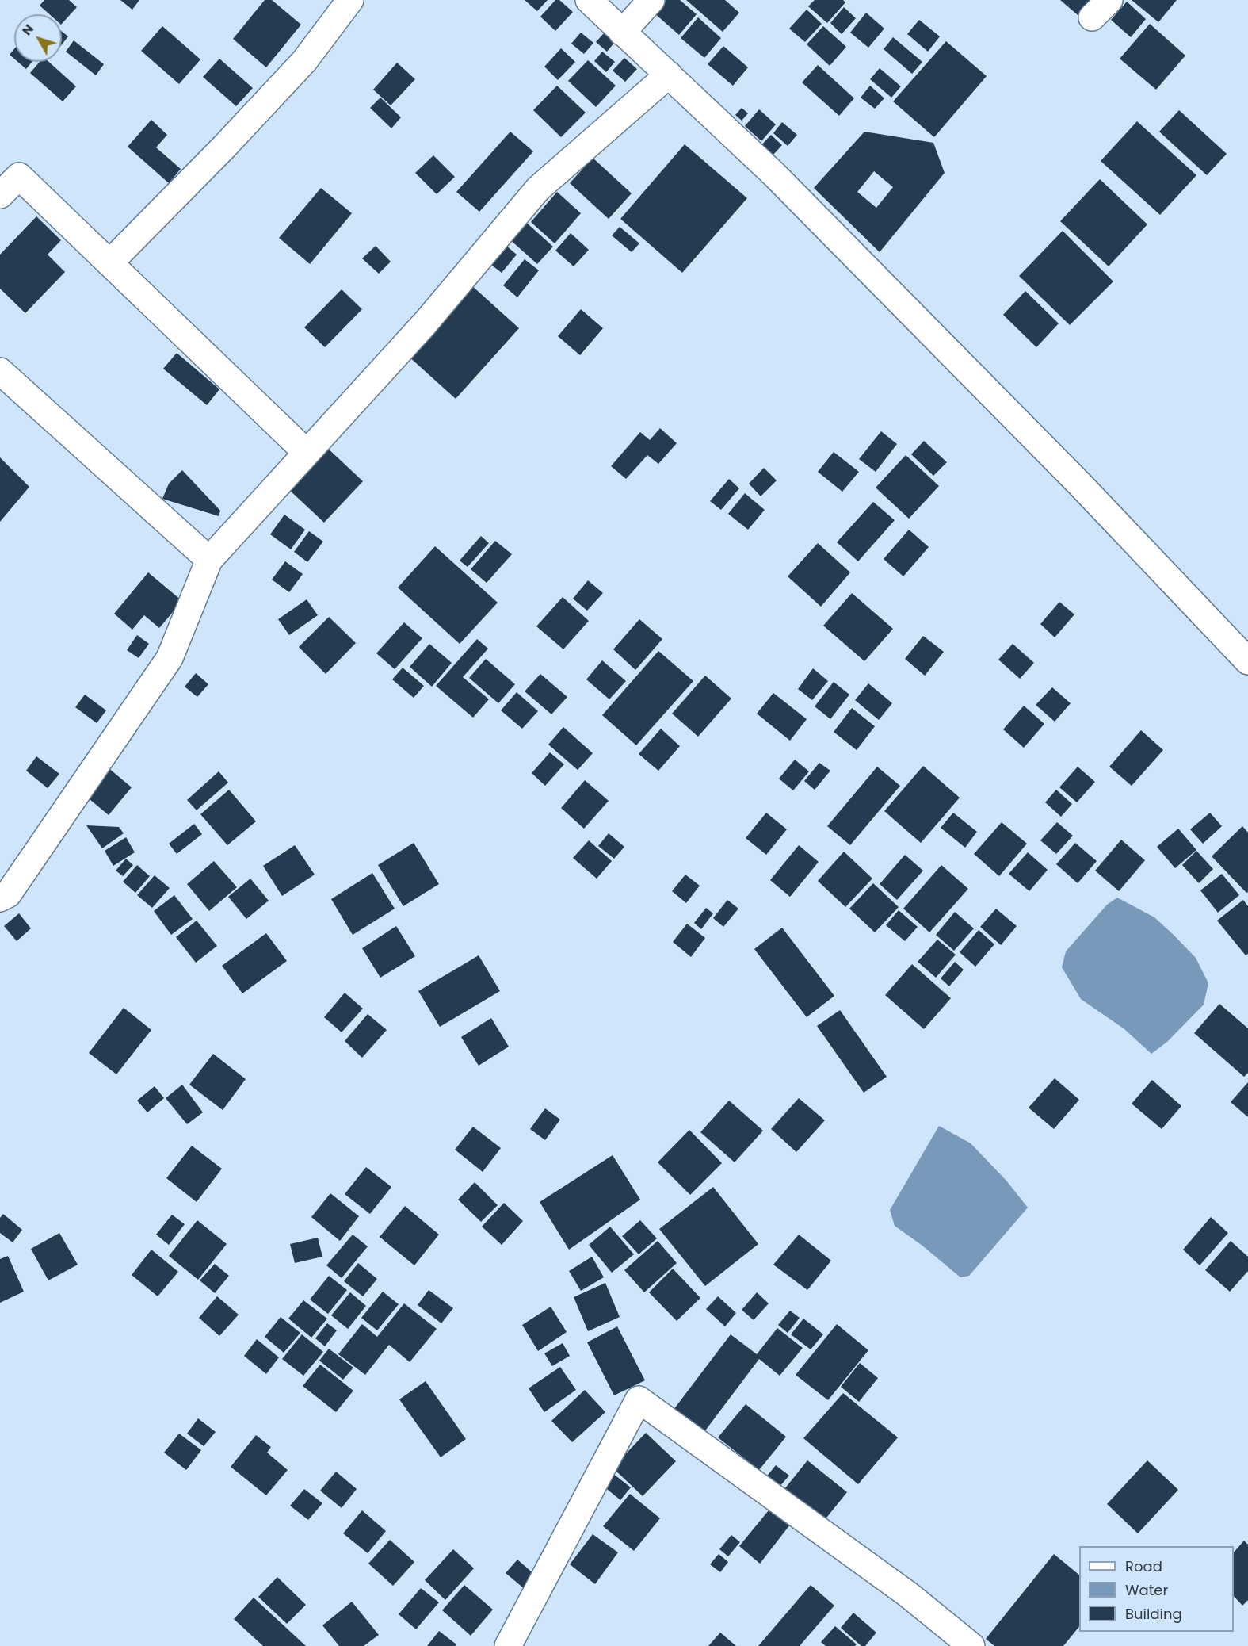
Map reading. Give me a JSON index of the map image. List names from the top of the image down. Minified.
{"legend":["Road","Water","Building"],"north":"top left"}
